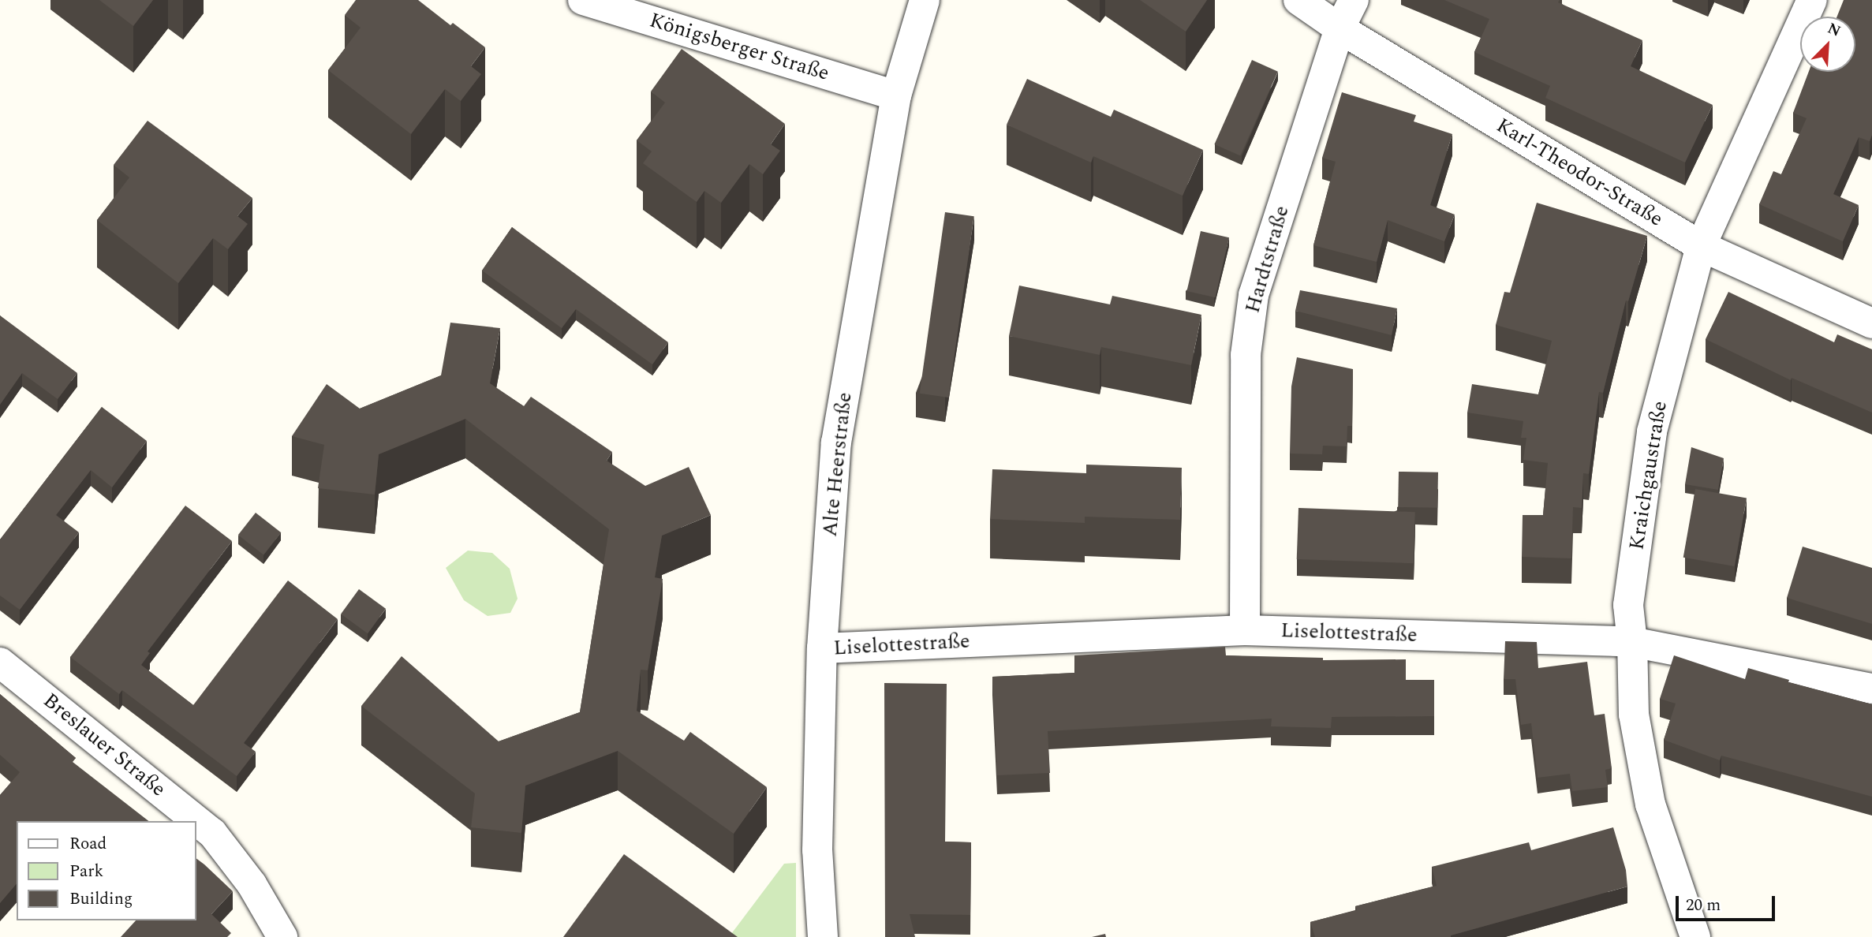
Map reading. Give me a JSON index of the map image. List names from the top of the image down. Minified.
{"streets":{"street":["Königsberger Straße","Karl-Theodor-Straße","Hardtstraße","Alte Heerstraße","Kraichgaustraße","Liselottestraße","Breslauer Straße"]},"crossings":[["Königsberger Straße","Alte Heerstraße"],["Karl-Theodor-Straße","Hardtstraße"],["Karl-Theodor-Straße","Kraichgaustraße"],["Hardtstraße","Liselottestraße"],["Alte Heerstraße","Liselottestraße"],["Kraichgaustraße","Liselottestraße"]],"legend":["Road","Park","Building"],"scale_bar":"20 m","north":"top right"}
